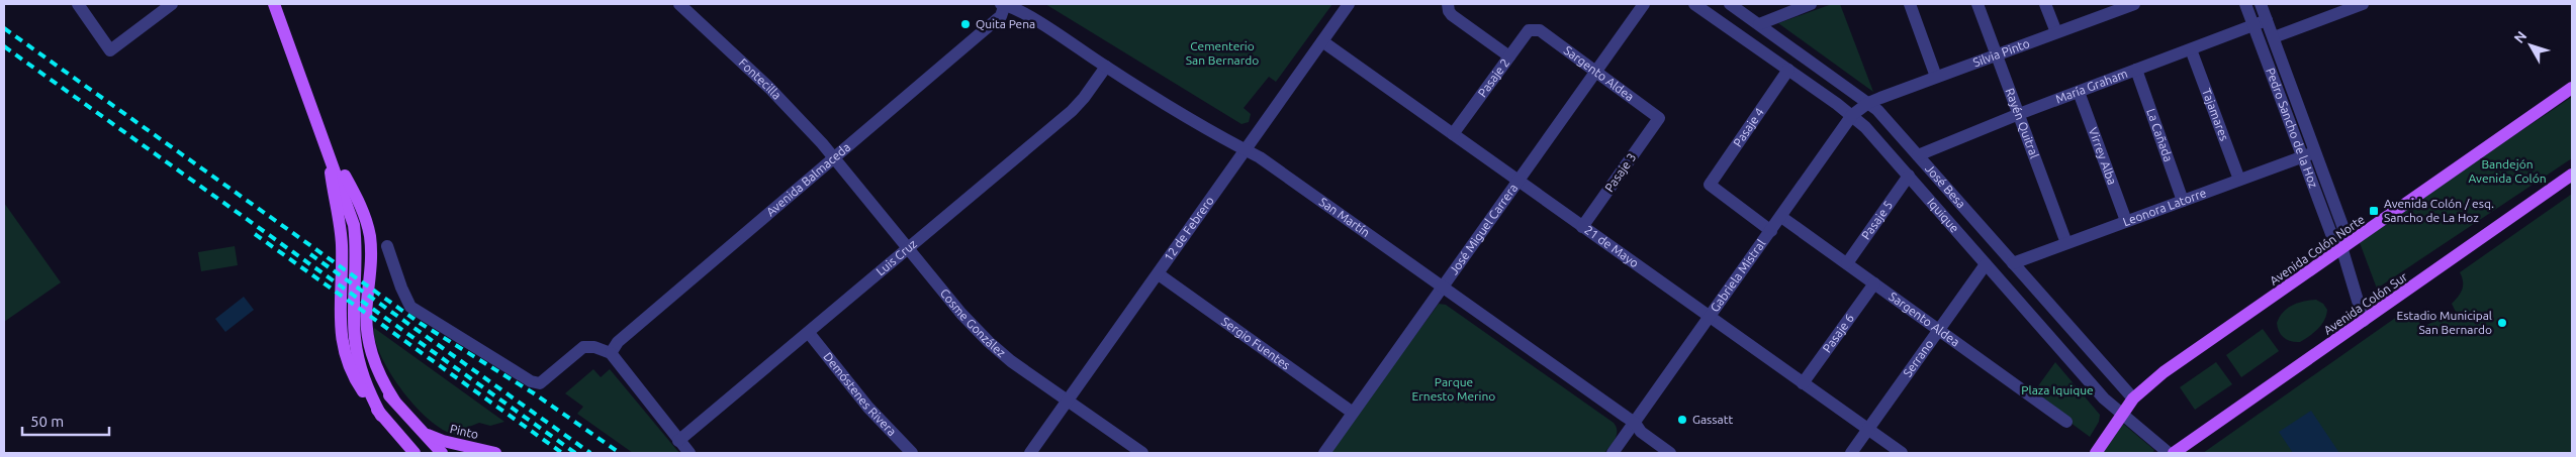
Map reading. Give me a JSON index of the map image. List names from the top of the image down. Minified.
{"streets":{"main road":["Avenida Colón Norte","Avenida Colón Sur","Pinto"],"street":["Silvia Pinto","Sargento Aldea","Pasaje 2","Fontecilla","María Graham","Tajamares","Rayén Quitral","Pasaje 4","Pedro Sancho de la Hoz","La Cañada","Virrey Alba","Pasaje 3","Avenida Balmaceda","José Besa","Leonora Latorre","Iquique","San Martín","Pasaje 5","12 de Febrero","José Miguel Carrera","21 de Mayo","Luis Cruz","Gabriela Mistral","Cosme González","Pasaje 6","Sergio Fuentes","Serrano","Demóstenes Rivera"]},"crossings":[["Silvia Pinto","Rayén Quitral"],["Silvia Pinto","José Besa"],["Silvia Pinto","Gabriela Mistral"],["Sargento Aldea","Pasaje 2"],["Sargento Aldea","Pasaje 3"],["Sargento Aldea","Pasaje 5"],["Sargento Aldea","José Miguel Carrera"],["Sargento Aldea","Gabriela Mistral"],["Sargento Aldea","Pasaje 6"],["Sargento Aldea","Serrano"],["Pasaje 2","21 de Mayo"],["Fontecilla","Avenida Balmaceda"],["Fontecilla","Cosme González"],["María Graham","Tajamares"],["María Graham","Rayén Quitral"],["María Graham","Pedro Sancho de la Hoz"],["María Graham","La Cañada"],["María Graham","Virrey Alba"],["María Graham","José Besa"],["Tajamares","Leonora Latorre"],["Rayén Quitral","Leonora Latorre"],["Pasaje 4","Iquique"],["Pasaje 4","Gabriela Mistral"],["Pedro Sancho de la Hoz","Leonora Latorre"],["Pedro Sancho de la Hoz","Avenida Colón Norte"],["Pedro Sancho de la Hoz","Avenida Colón Sur"],["La Cañada","Leonora Latorre"],["Virrey Alba","Leonora Latorre"],["Pasaje 3","21 de Mayo"],["Avenida Balmaceda","San Martín"],["Avenida Balmaceda","Cosme González"],["José Besa","Leonora Latorre"],["José Besa","Avenida Colón Norte"],["José Besa","Gabriela Mistral"],["Iquique","Pasaje 5"],["Iquique","Avenida Colón Norte"],["Iquique","Gabriela Mistral"],["Iquique","Serrano"],["San Martín","12 de Febrero"],["San Martín","José Miguel Carrera"],["San Martín","Luis Cruz"],["San Martín","Gabriela Mistral"],["12 de Febrero","21 de Mayo"],["12 de Febrero","Cosme González"],["12 de Febrero","Sergio Fuentes"],["José Miguel Carrera","21 de Mayo"],["José Miguel Carrera","Sergio Fuentes"],["21 de Mayo","Gabriela Mistral"],["21 de Mayo","Pasaje 6"],["21 de Mayo","Serrano"],["Luis Cruz","Cosme González"],["Luis Cruz","Demóstenes Rivera"]],"parks":["Cementerio San Bernardo","Bandejón Avenida Colón","Parque Ernesto Merino","Plaza Iquique"],"places":{"other":["Quita Pena","Estadio Municipal San Bernardo","Gassatt"],"transit":["Avenida Colón / esq. Sancho de La Hoz"]},"scale_bar":"50 m","north":"top left"}
